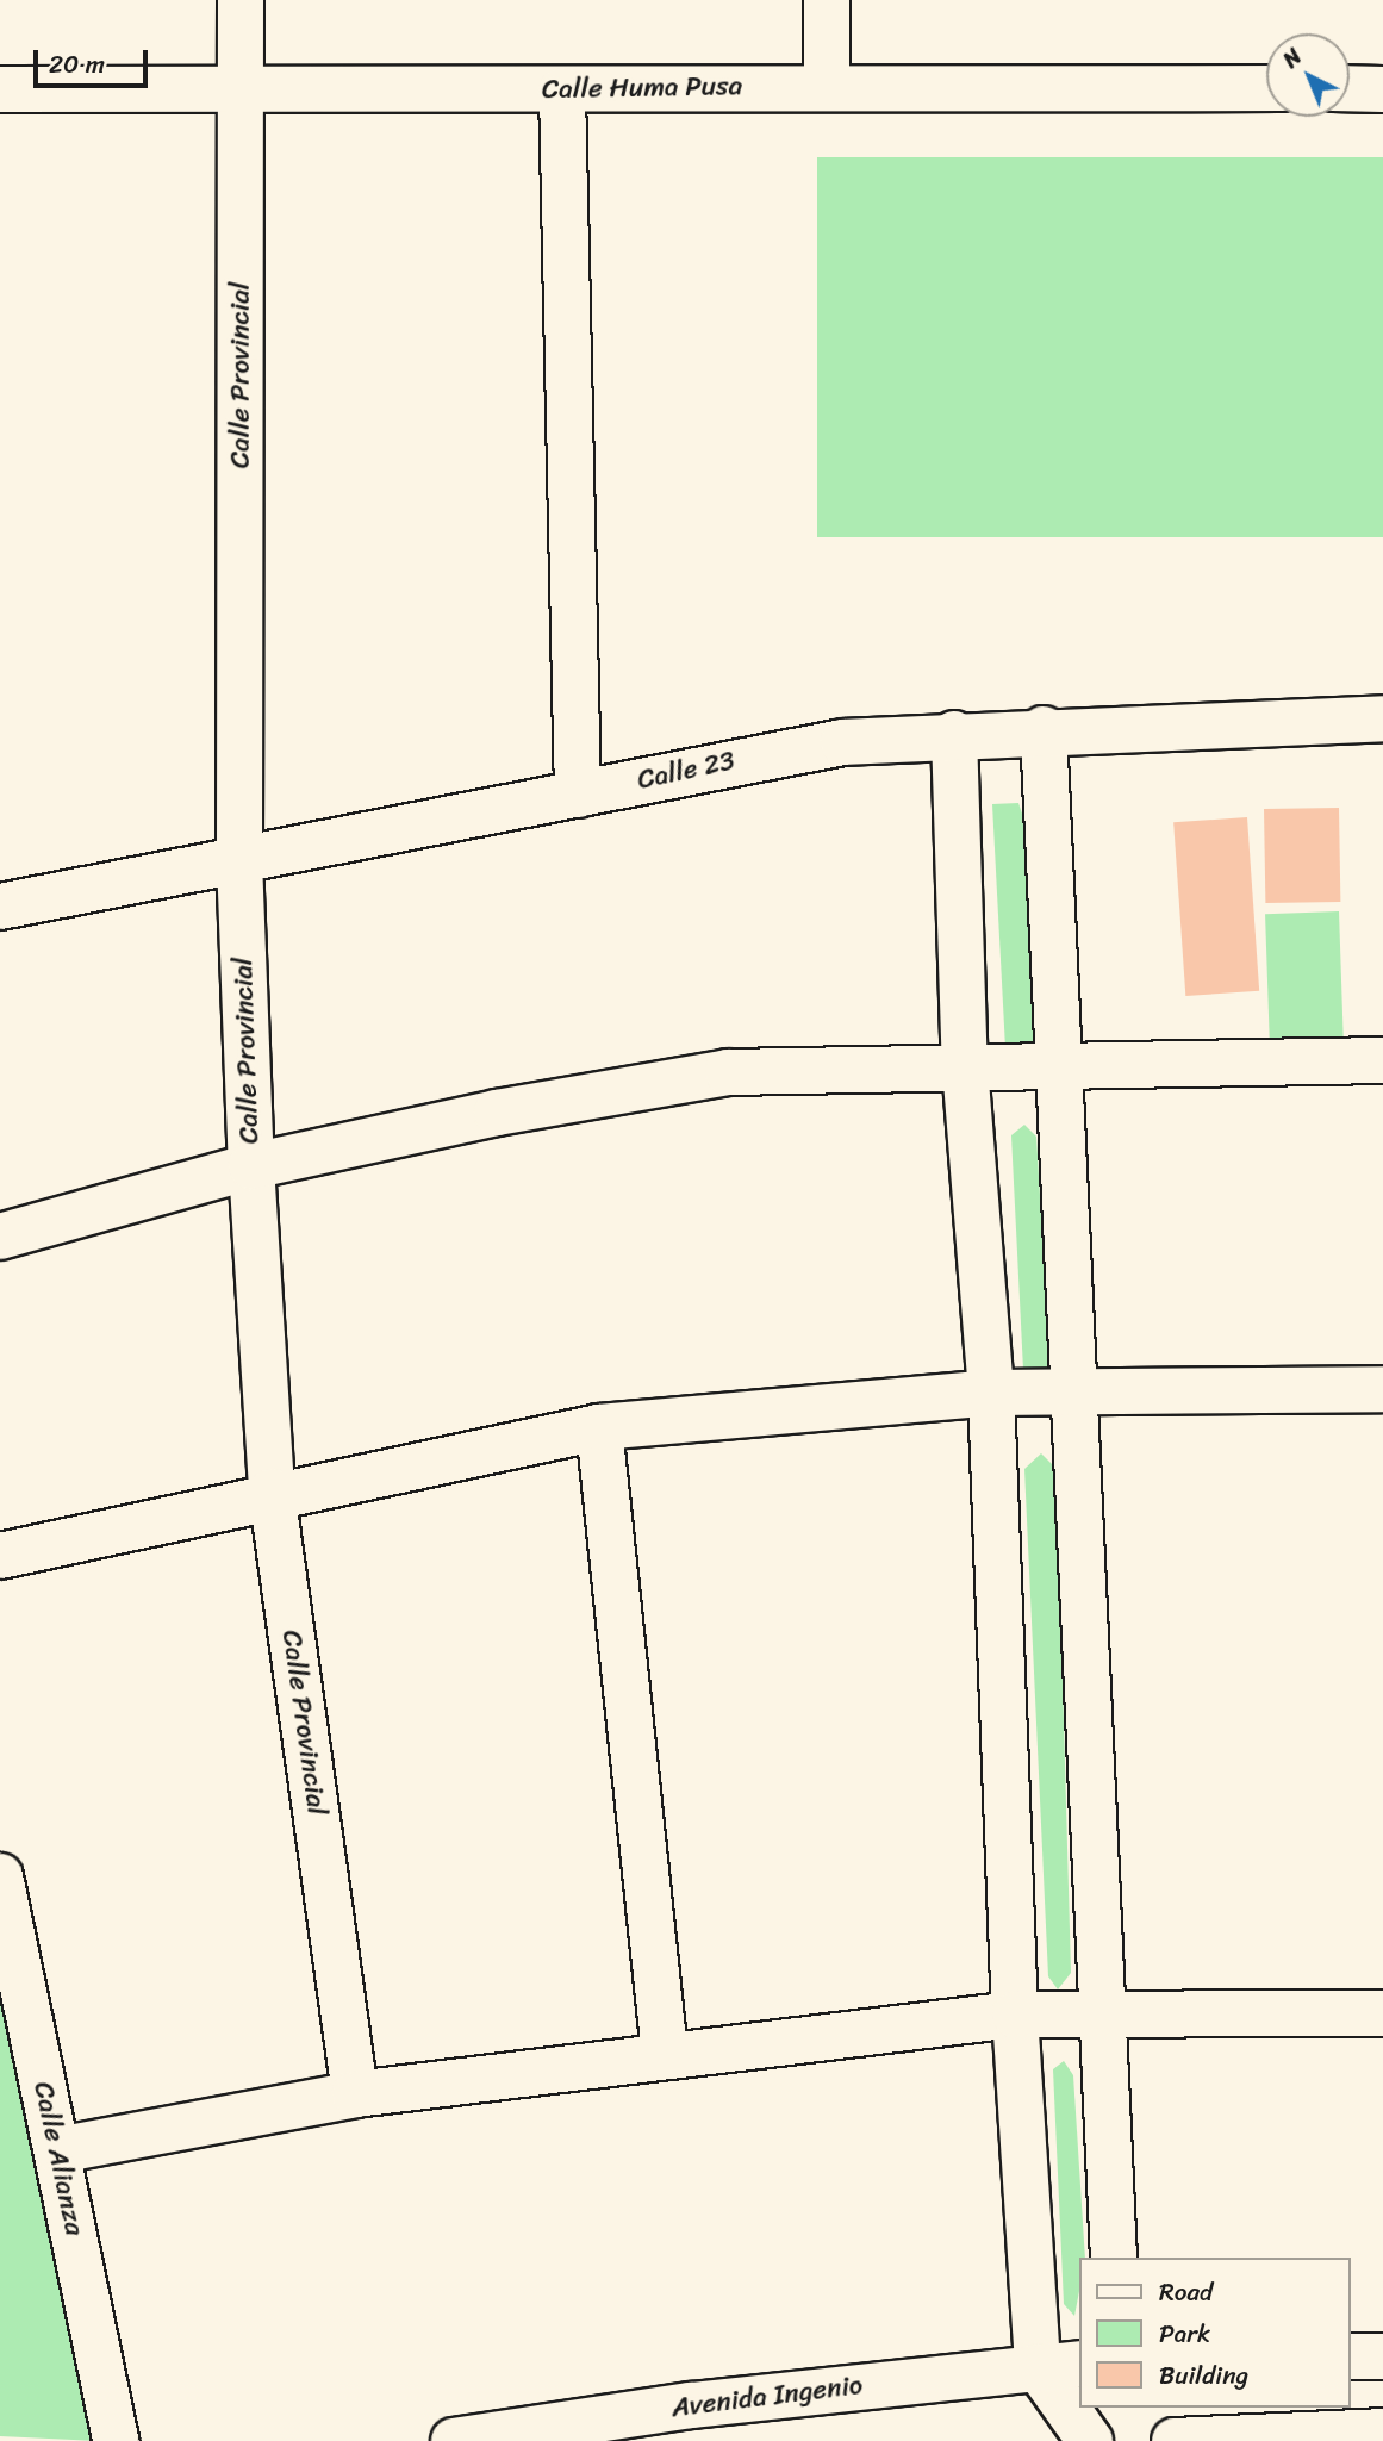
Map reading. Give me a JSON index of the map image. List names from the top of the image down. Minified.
{"streets":{"street":["Calle Huma Pusa","Calle Provincial","Calle 23","Calle Alianza","Avenida Ingenio"]},"crossings":[["Calle Huma Pusa","Calle Provincial"],["Calle Provincial","Calle 23"]],"legend":["Road","Park","Building"],"scale_bar":"20 m","north":"top left"}
